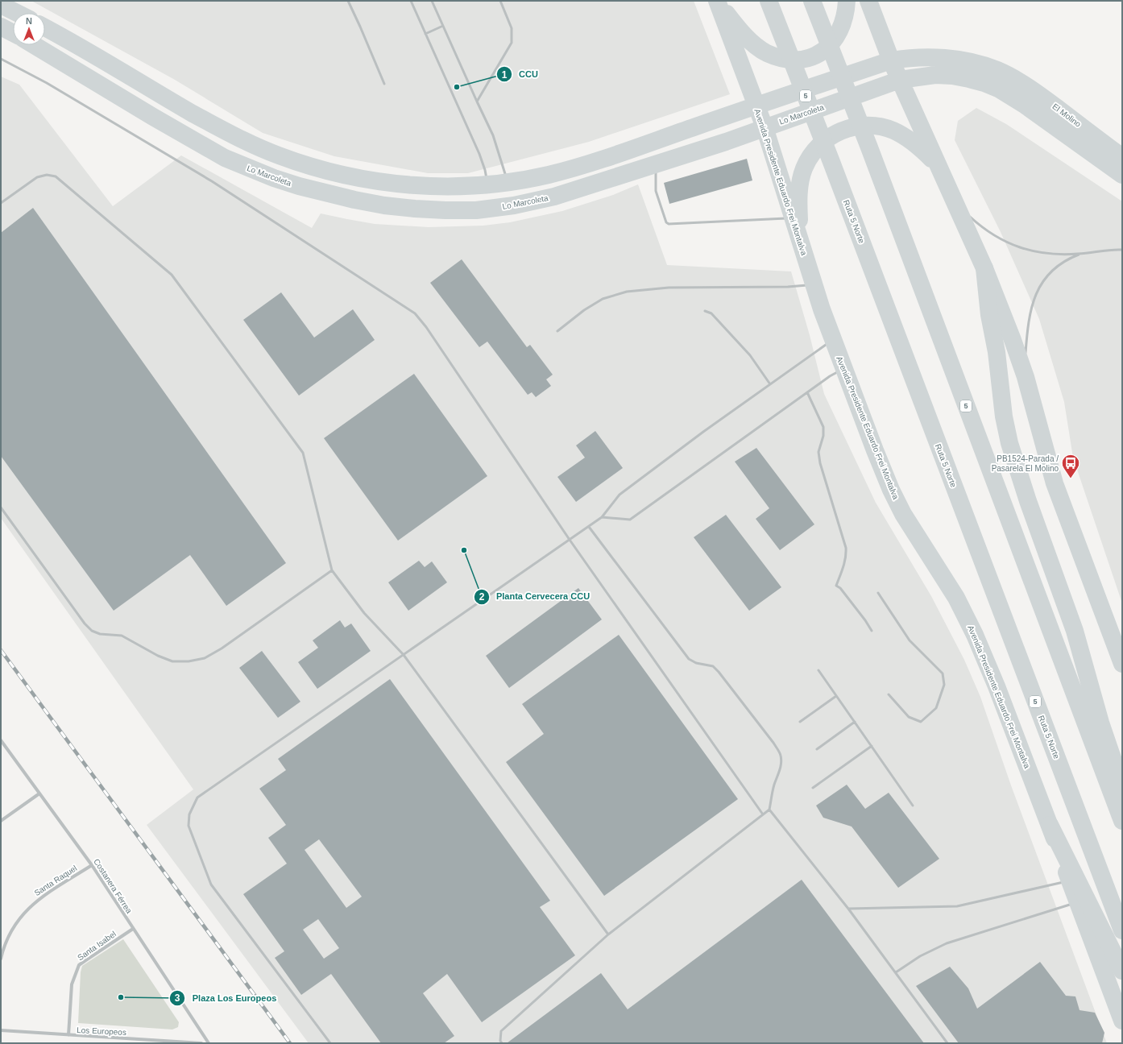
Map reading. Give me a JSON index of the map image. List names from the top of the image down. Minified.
{"streets":{"main road":["5","Lo Marcoleta","El Molino","Avenida Presidente Eduardo Frei Montalva","Ruta 5 Norte"],"street":["Santa Raquel","Costanera Férrea","Santa Isabel","Los Europeos"]},"crossings":[["Lo Marcoleta","El Molino"],["Lo Marcoleta","Avenida Presidente Eduardo Frei Montalva"],["Santa Raquel","Costanera Férrea"],["Costanera Férrea","Santa Isabel"],["Santa Isabel","Los Europeos"]],"places":{"other":["CCU","Planta Cervecera CCU","Plaza Los Europeos"],"bus stop":["PB1524-Parada / Pasarela El Molino"]},"north":"top"}
